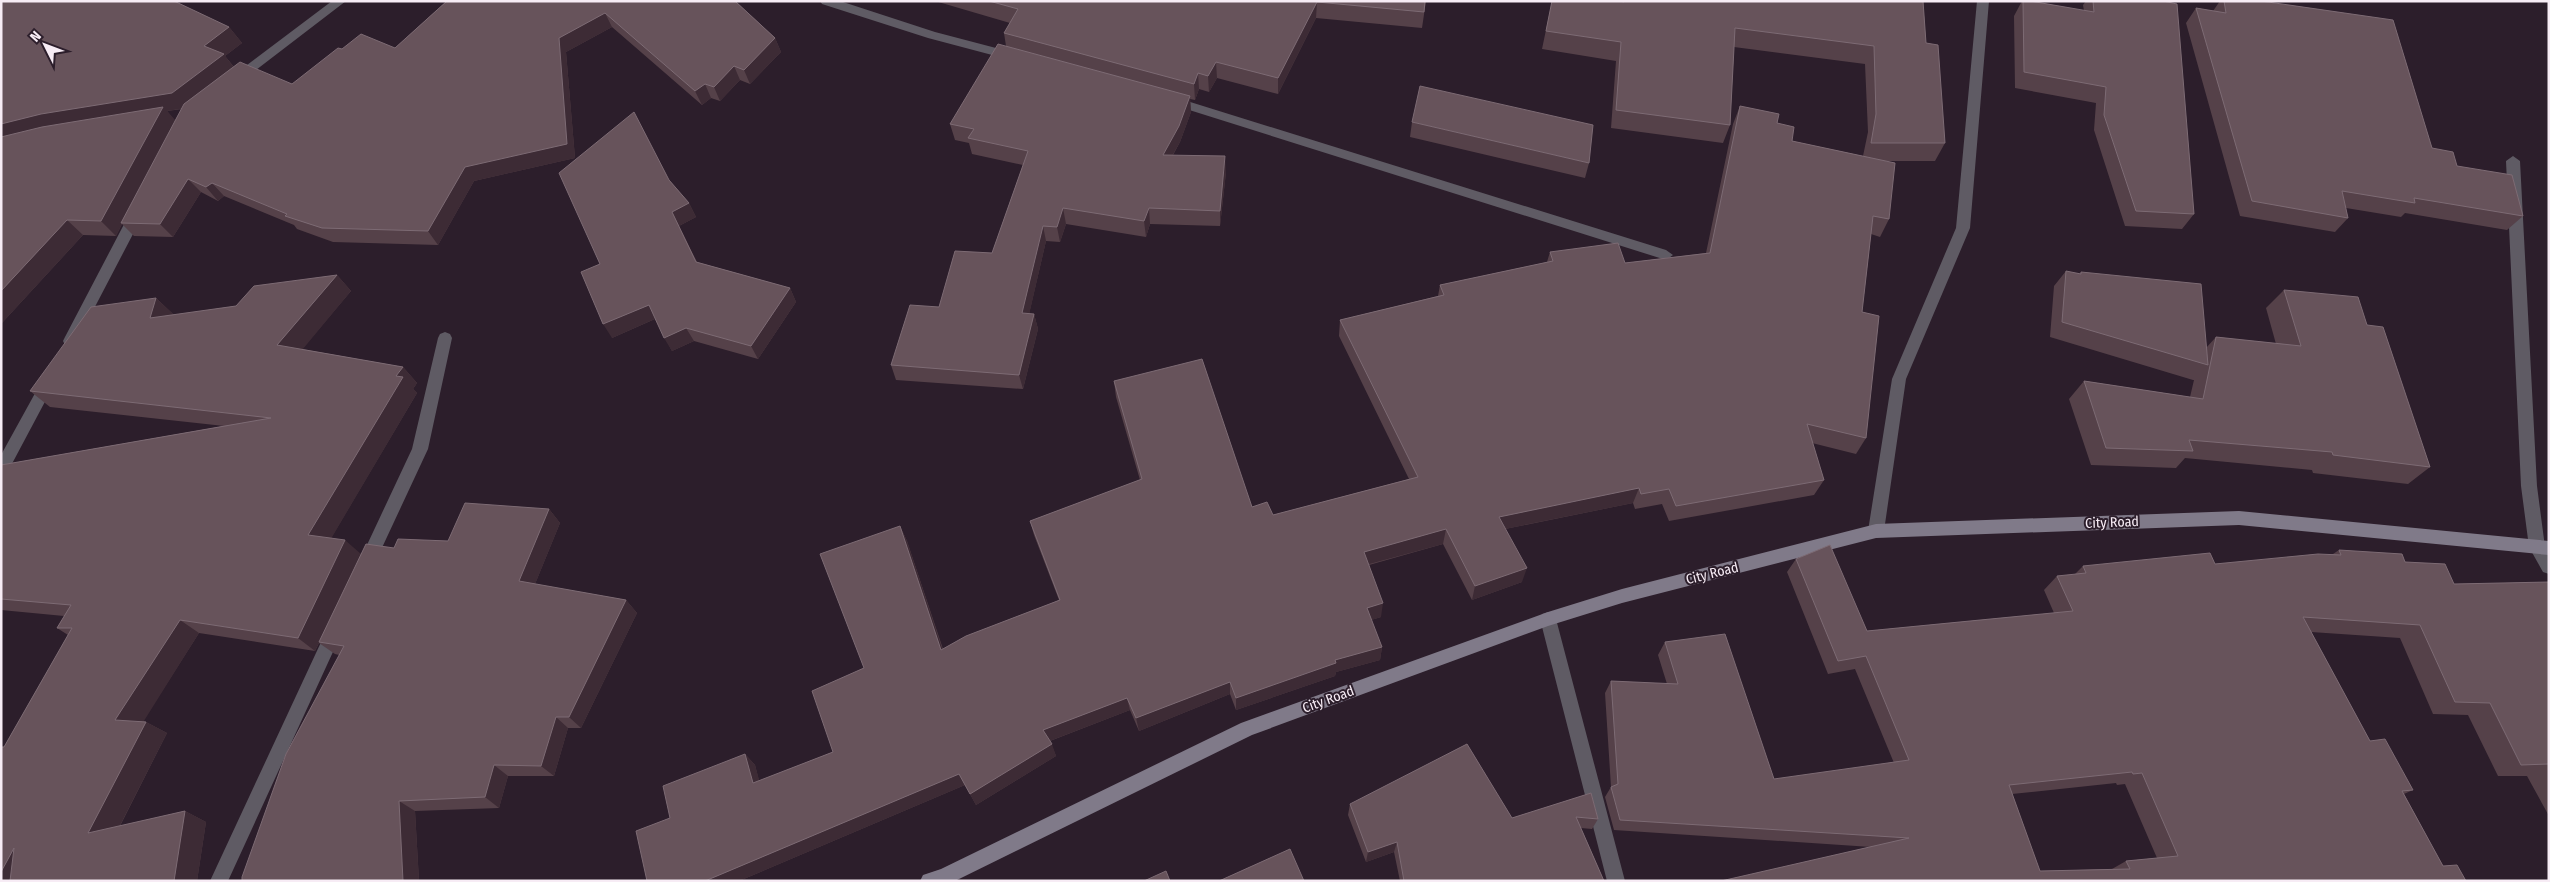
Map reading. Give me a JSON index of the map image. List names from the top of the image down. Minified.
{"streets":{"main road":["City Road"]},"north":"top left"}
